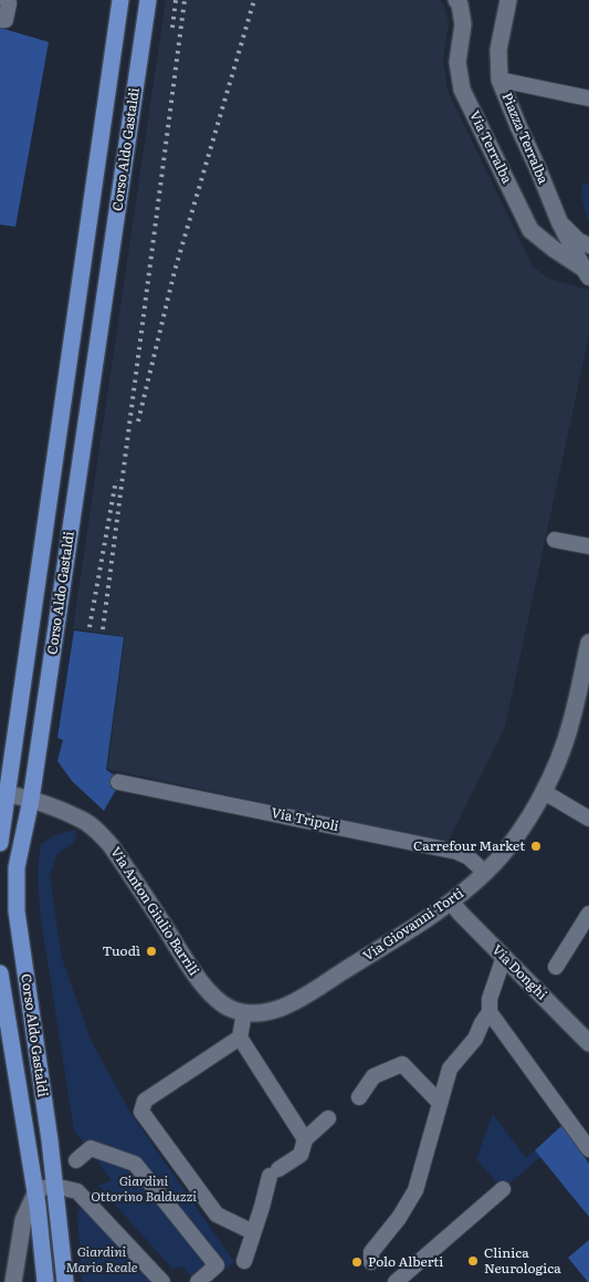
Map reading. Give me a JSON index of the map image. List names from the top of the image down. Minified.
{"streets":{"main road":["Corso Aldo Gastaldi"],"street":["Piazza Terralba","Via Terralba","Via Tripoli","Via Anton Giulio Barrili","Via Giovanni Torti","Via Donghi"]},"crossings":[["Piazza Terralba","Via Terralba"],["Corso Aldo Gastaldi","Via Anton Giulio Barrili"],["Via Tripoli","Via Giovanni Torti"],["Via Anton Giulio Barrili","Via Giovanni Torti"],["Via Giovanni Torti","Via Donghi"]],"parks":["Giardini Ottorino Balduzzi","Giardini Mario Reale"],"places":["Carrefour Market","Tuodì","Clinica Neurologica","Polo Alberti"]}
